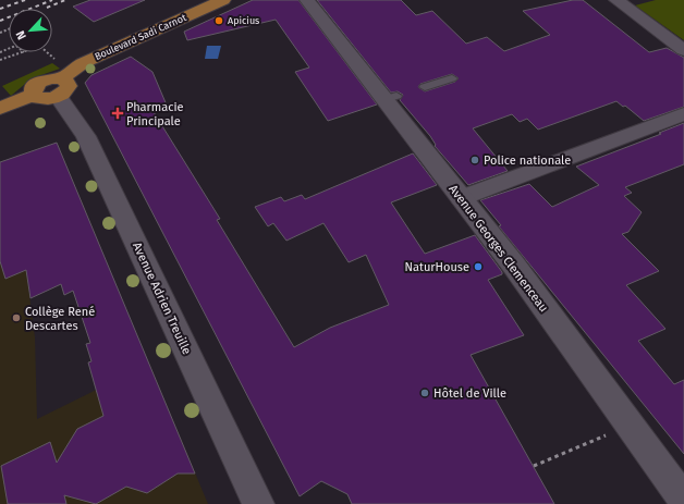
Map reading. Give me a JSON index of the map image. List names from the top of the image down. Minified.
{"streets":{"main road":["Boulevard Sadi Carnot"],"street":["Avenue Georges Clemenceau","Avenue Adrien Treuille"]},"crossings":[["Boulevard Sadi Carnot","Avenue Adrien Treuille"]],"places":{"other":["Apicius","Police nationale","NaturHouse","Collège René Descartes","Hôtel de Ville"],"health":["Pharmacie Principale"]},"north":"bottom left"}
